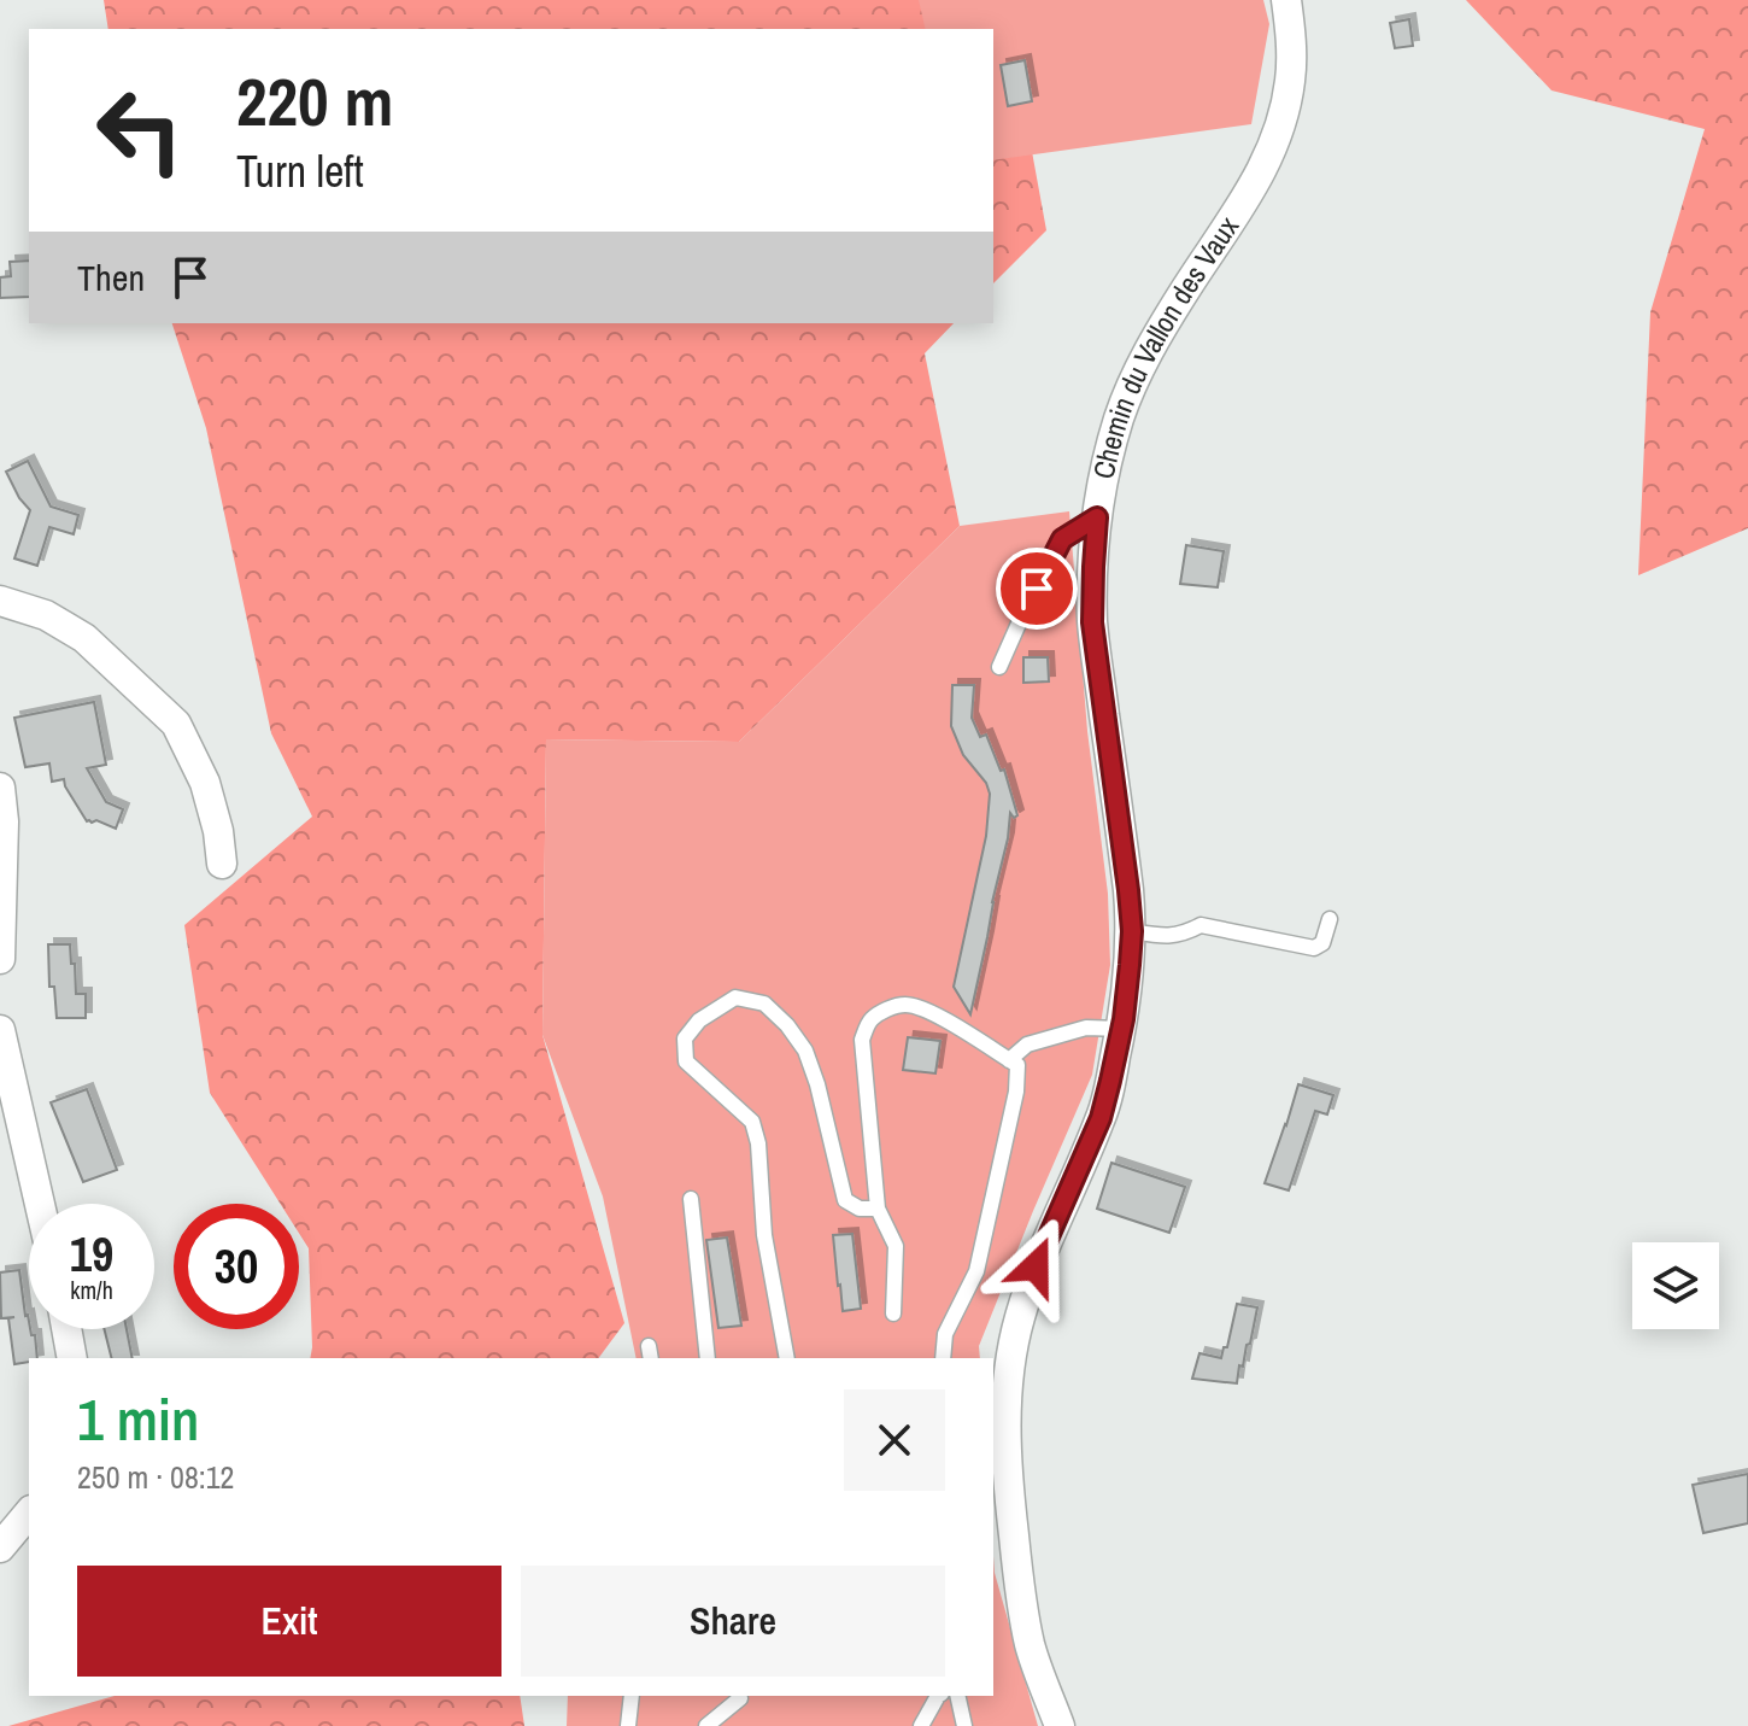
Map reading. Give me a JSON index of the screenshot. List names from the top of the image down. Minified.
{"streets":{"street":["Chemin du Vallon des Vaux"]},"page":{"turn":["220 m","Turn left"],"then":"Then","speed":"19 km/h","limit":"30","heading":["1 min","250 m · 08:12"],"buttons":["Exit","Share"]}}
